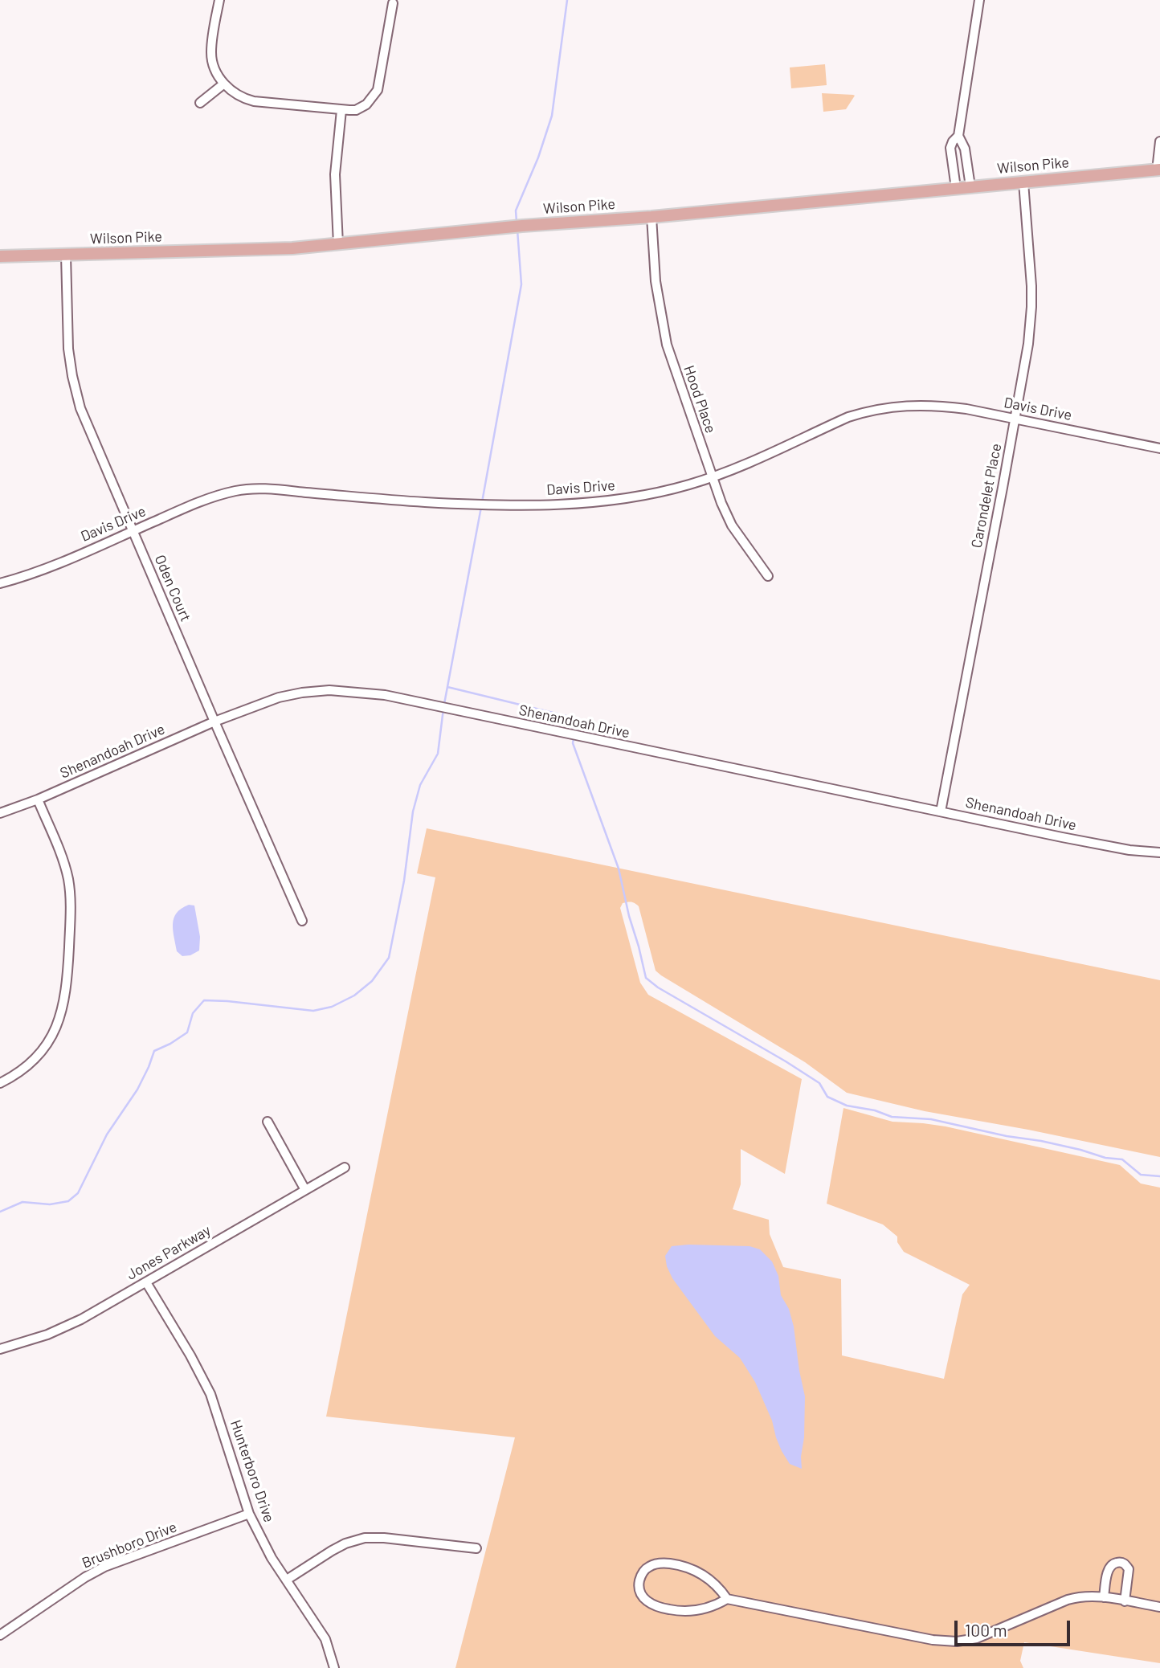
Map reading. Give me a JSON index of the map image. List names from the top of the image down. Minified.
{"streets":{"main road":["Wilson Pike"],"street":["Hood Place","Davis Drive","Carondelet Place","Oden Court","Shenandoah Drive","Jones Parkway","Hunterboro Drive","Brushboro Drive"]},"crossings":[["Wilson Pike","Hood Place"],["Wilson Pike","Carondelet Place"],["Wilson Pike","Oden Court"],["Hood Place","Davis Drive"],["Davis Drive","Carondelet Place"],["Davis Drive","Oden Court"],["Carondelet Place","Shenandoah Drive"],["Oden Court","Shenandoah Drive"],["Jones Parkway","Hunterboro Drive"],["Hunterboro Drive","Brushboro Drive"]],"scale_bar":"100 m"}
